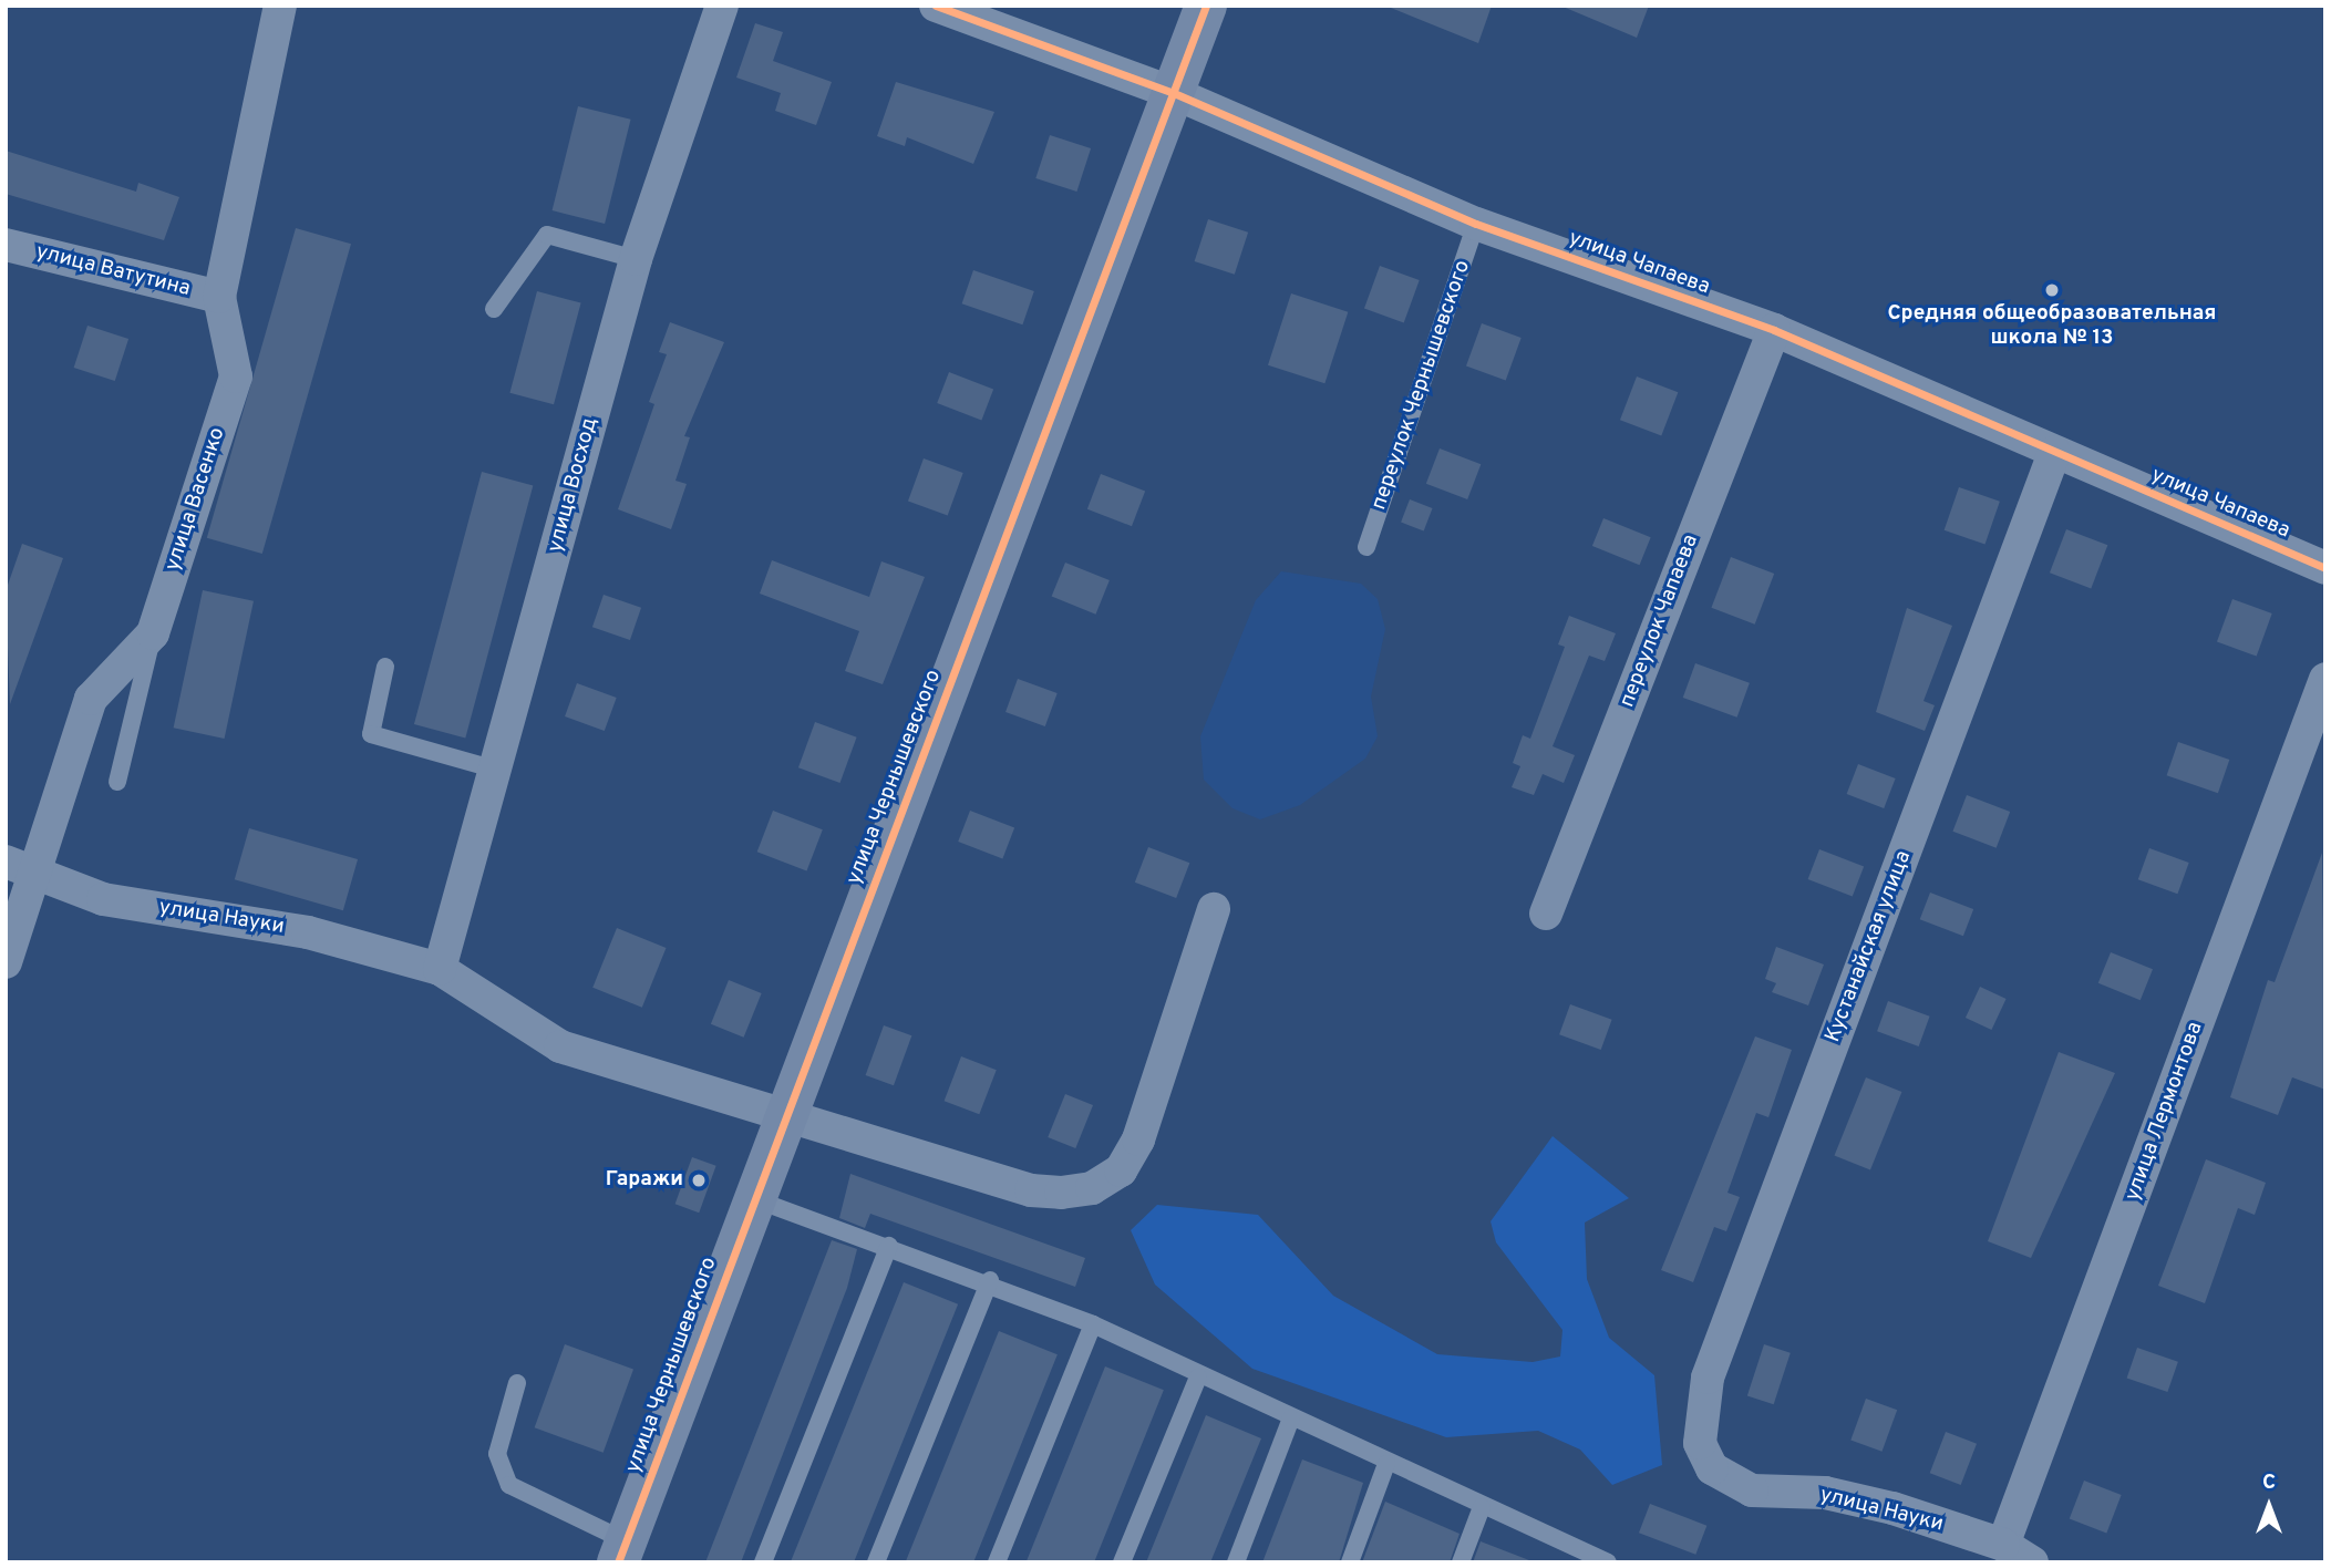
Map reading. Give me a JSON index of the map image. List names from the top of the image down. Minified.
{"streets":{"street":["улица Чапаева","улица Ватутина","улица Восход","улица Васенко","переулок Чапаева","улица Чернышевского","улица Науки","Кустанайская улица","улица Лермонтова"],"lane":["переулок Чернышевского"]},"crossings":[["улица Чапаева","переулок Чернышевского"],["улица Чапаева","переулок Чапаева"],["улица Чапаева","улица Чернышевского"],["улица Чапаева","Кустанайская улица"],["улица Ватутина","улица Васенко"],["улица Восход","улица Науки"],["улица Васенко","улица Науки"],["улица Чернышевского","улица Науки"],["улица Науки","Кустанайская улица"],["улица Науки","улица Лермонтова"]],"places":["Средняя общеобразовательная школа № 13","Гаражи"],"north":"top"}
